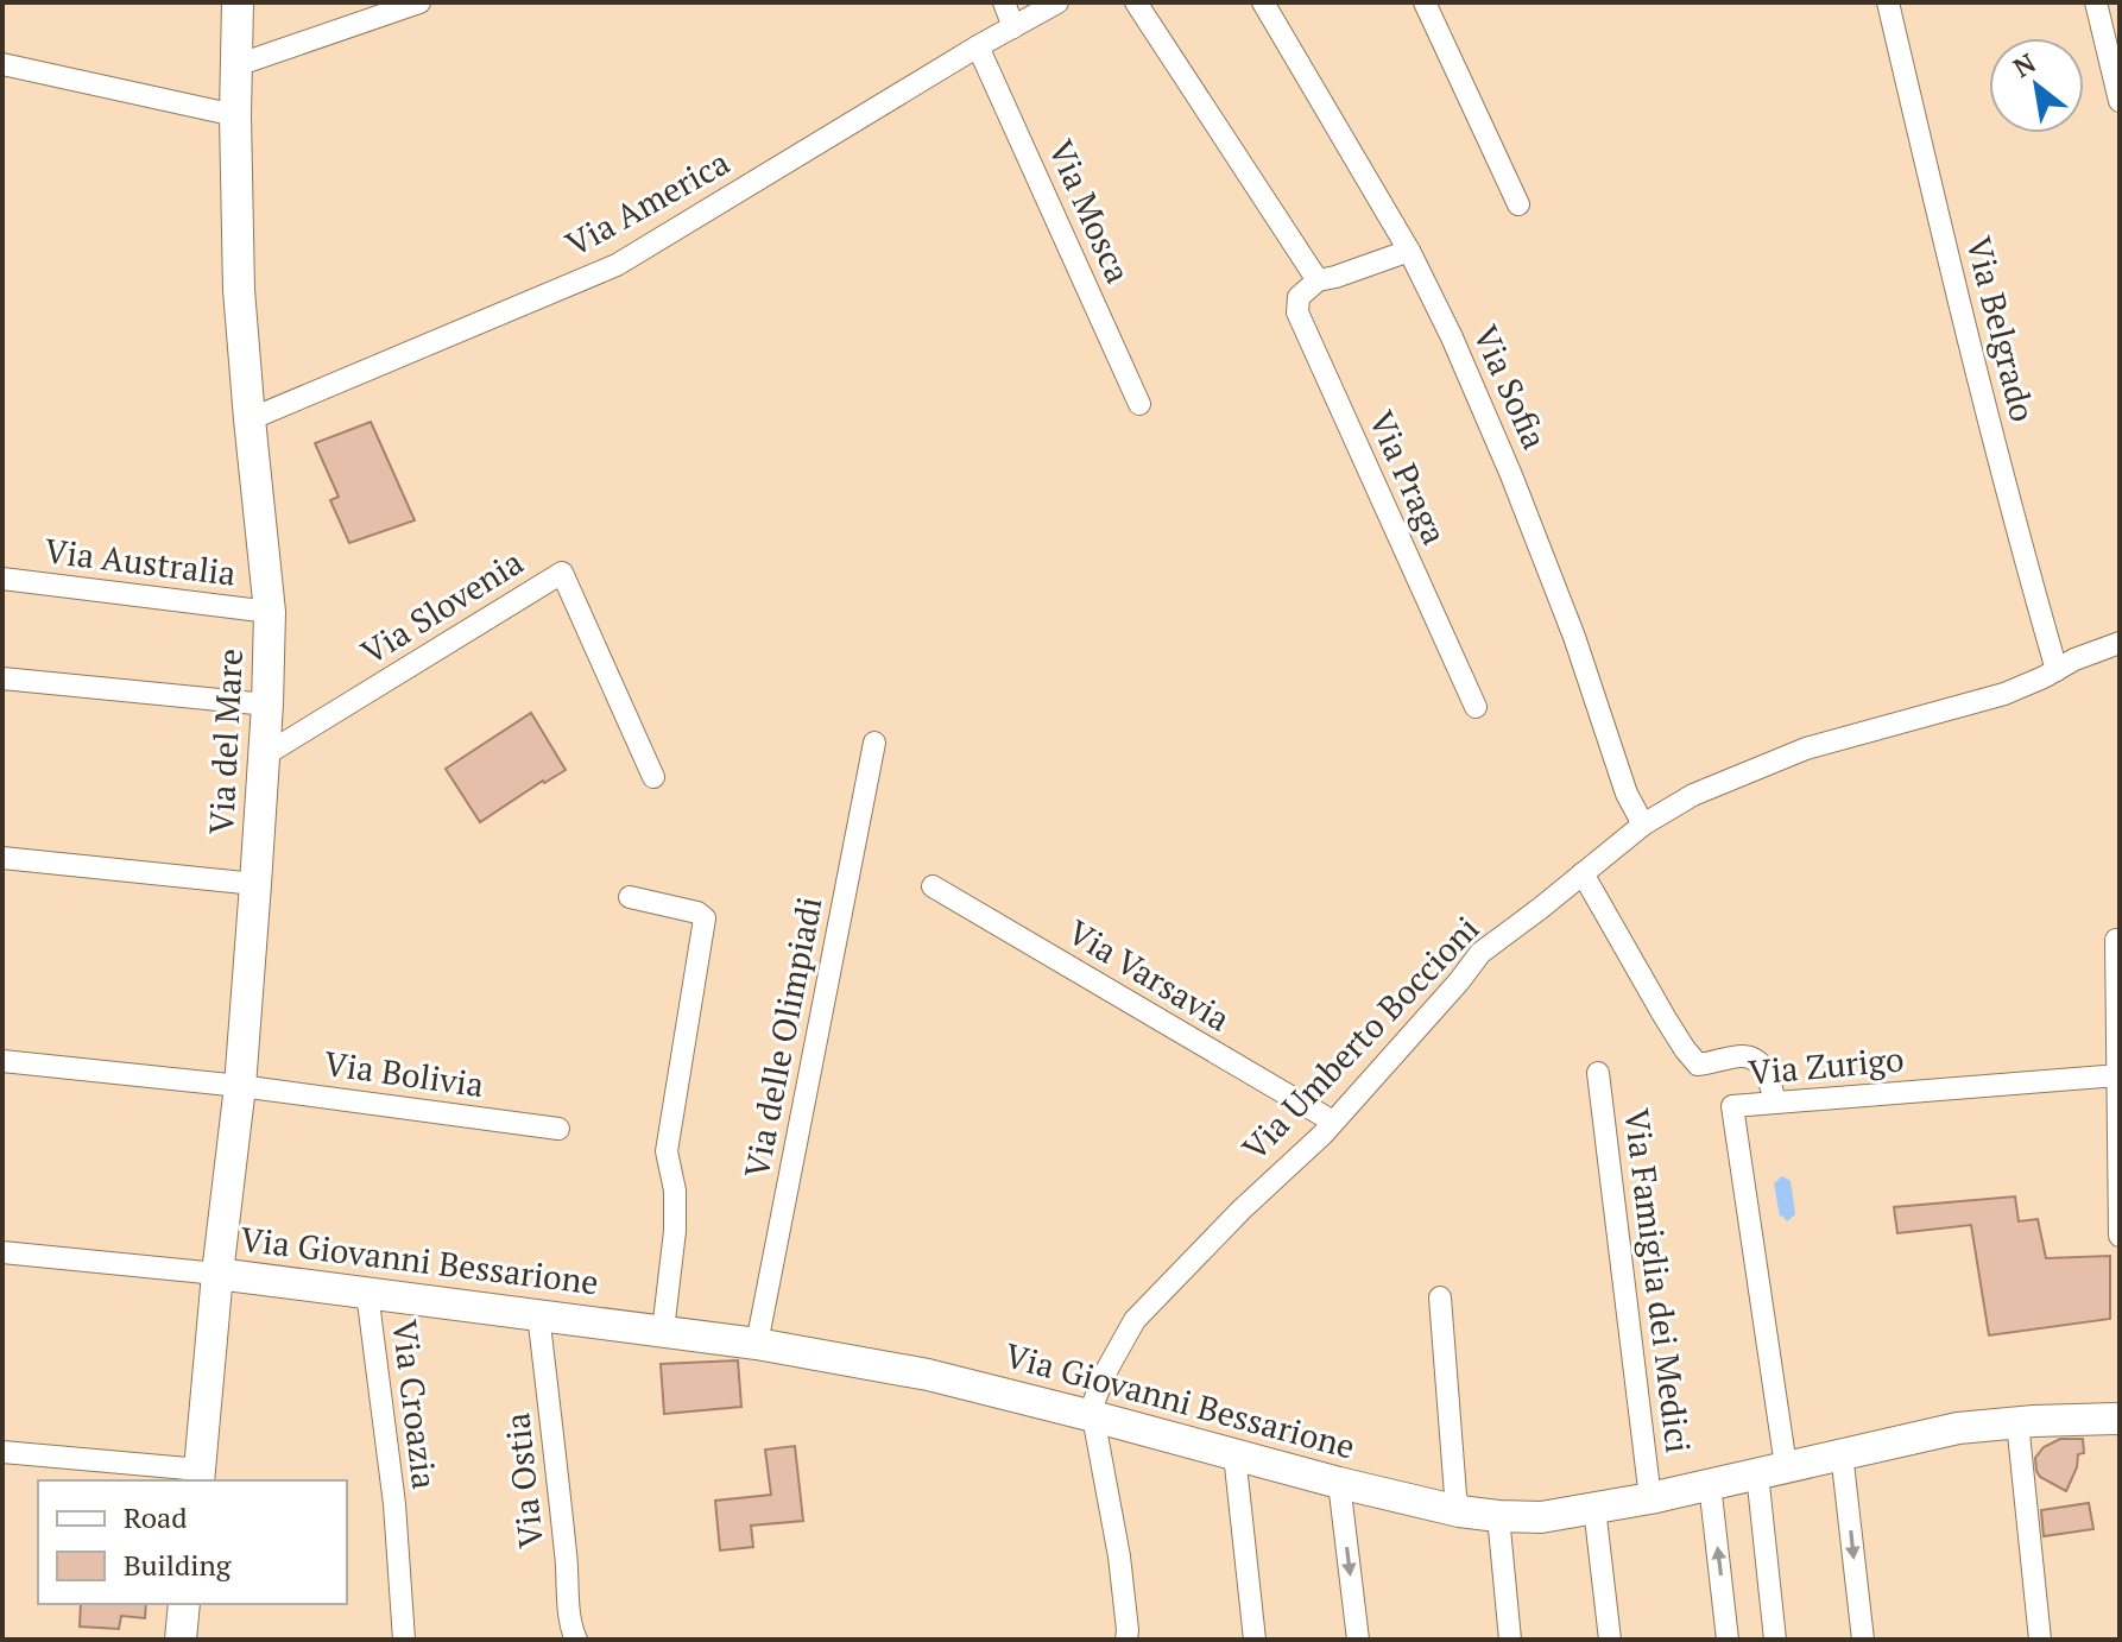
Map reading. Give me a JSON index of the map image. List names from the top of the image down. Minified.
{"streets":{"street":["Via America","Via Mosca","Via Belgrado","Via Sofia","Via Praga","Via Australia","Via Slovenia","Via del Mare","Via Varsavia","Via delle Olimpiadi","Via Umberto Boccioni","Via Zurigo","Via Bolivia","Via Giovanni Bessarione","Via Famiglia dei Medici","Via Croazia","Via Ostia"]},"crossings":[["Via America","Via Mosca"],["Via America","Via del Mare"],["Via Belgrado","Via Umberto Boccioni"],["Via Sofia","Via Umberto Boccioni"],["Via Australia","Via del Mare"],["Via Slovenia","Via del Mare"],["Via del Mare","Via Bolivia"],["Via del Mare","Via Giovanni Bessarione"],["Via Varsavia","Via Umberto Boccioni"],["Via delle Olimpiadi","Via Giovanni Bessarione"],["Via Umberto Boccioni","Via Giovanni Bessarione"],["Via Zurigo","Via Giovanni Bessarione"],["Via Giovanni Bessarione","Via Famiglia dei Medici"],["Via Giovanni Bessarione","Via Croazia"],["Via Giovanni Bessarione","Via Ostia"]],"legend":["Road","Building"],"north":"top left"}
